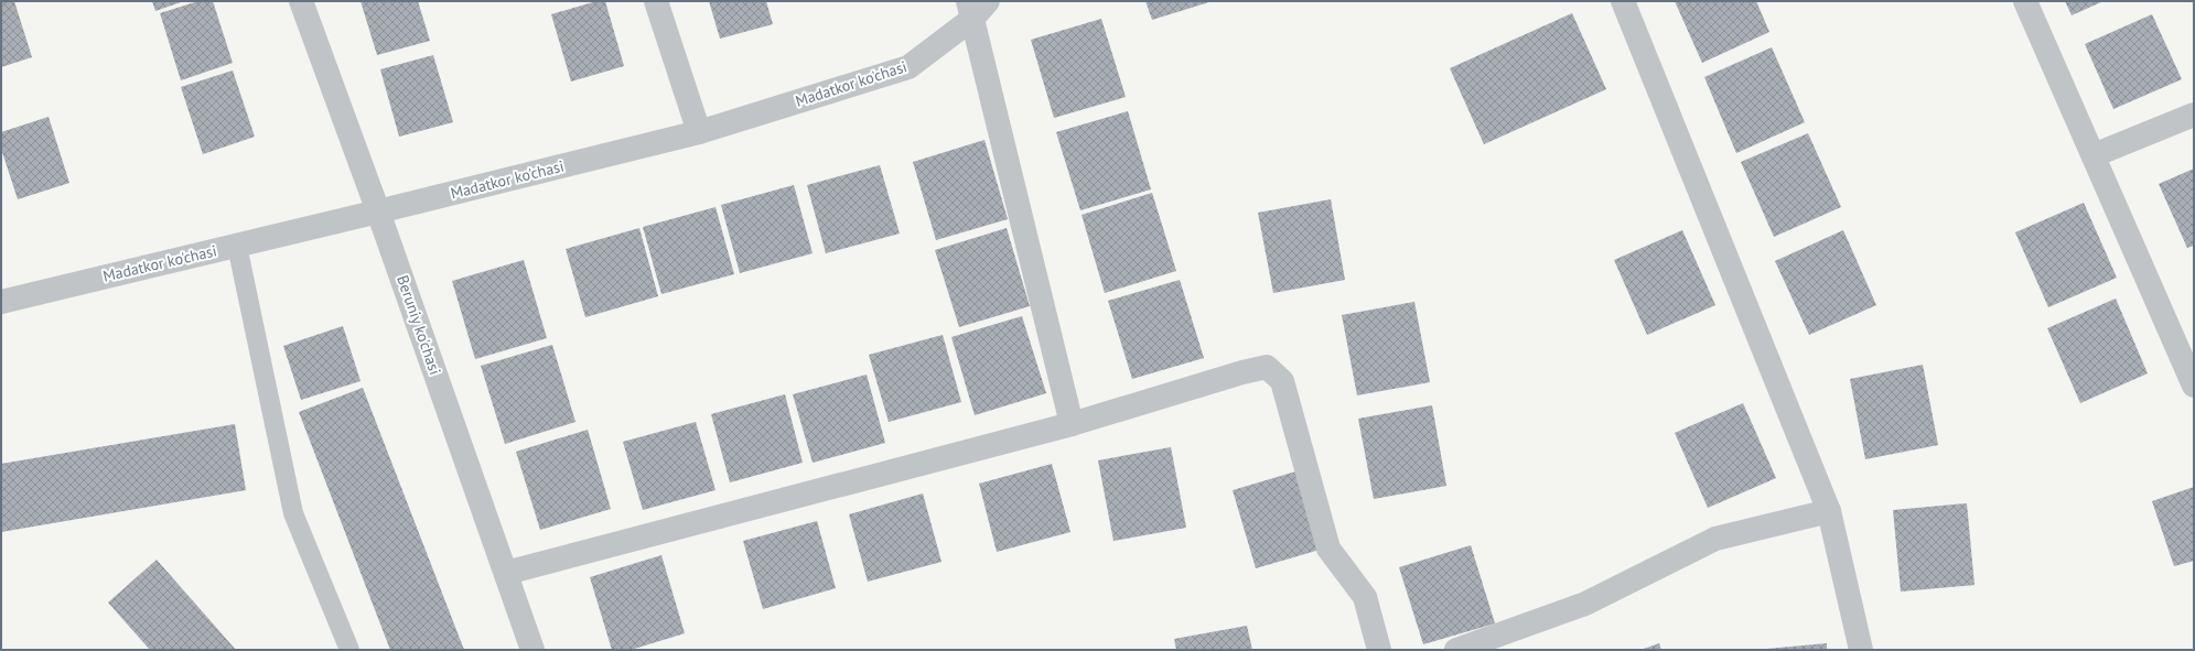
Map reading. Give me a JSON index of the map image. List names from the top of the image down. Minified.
{"streets":{"street":["Madatkor ko'chasi","Beruniy ko'chasi"]},"crossings":[["Madatkor ko'chasi","Beruniy ko'chasi"]]}
